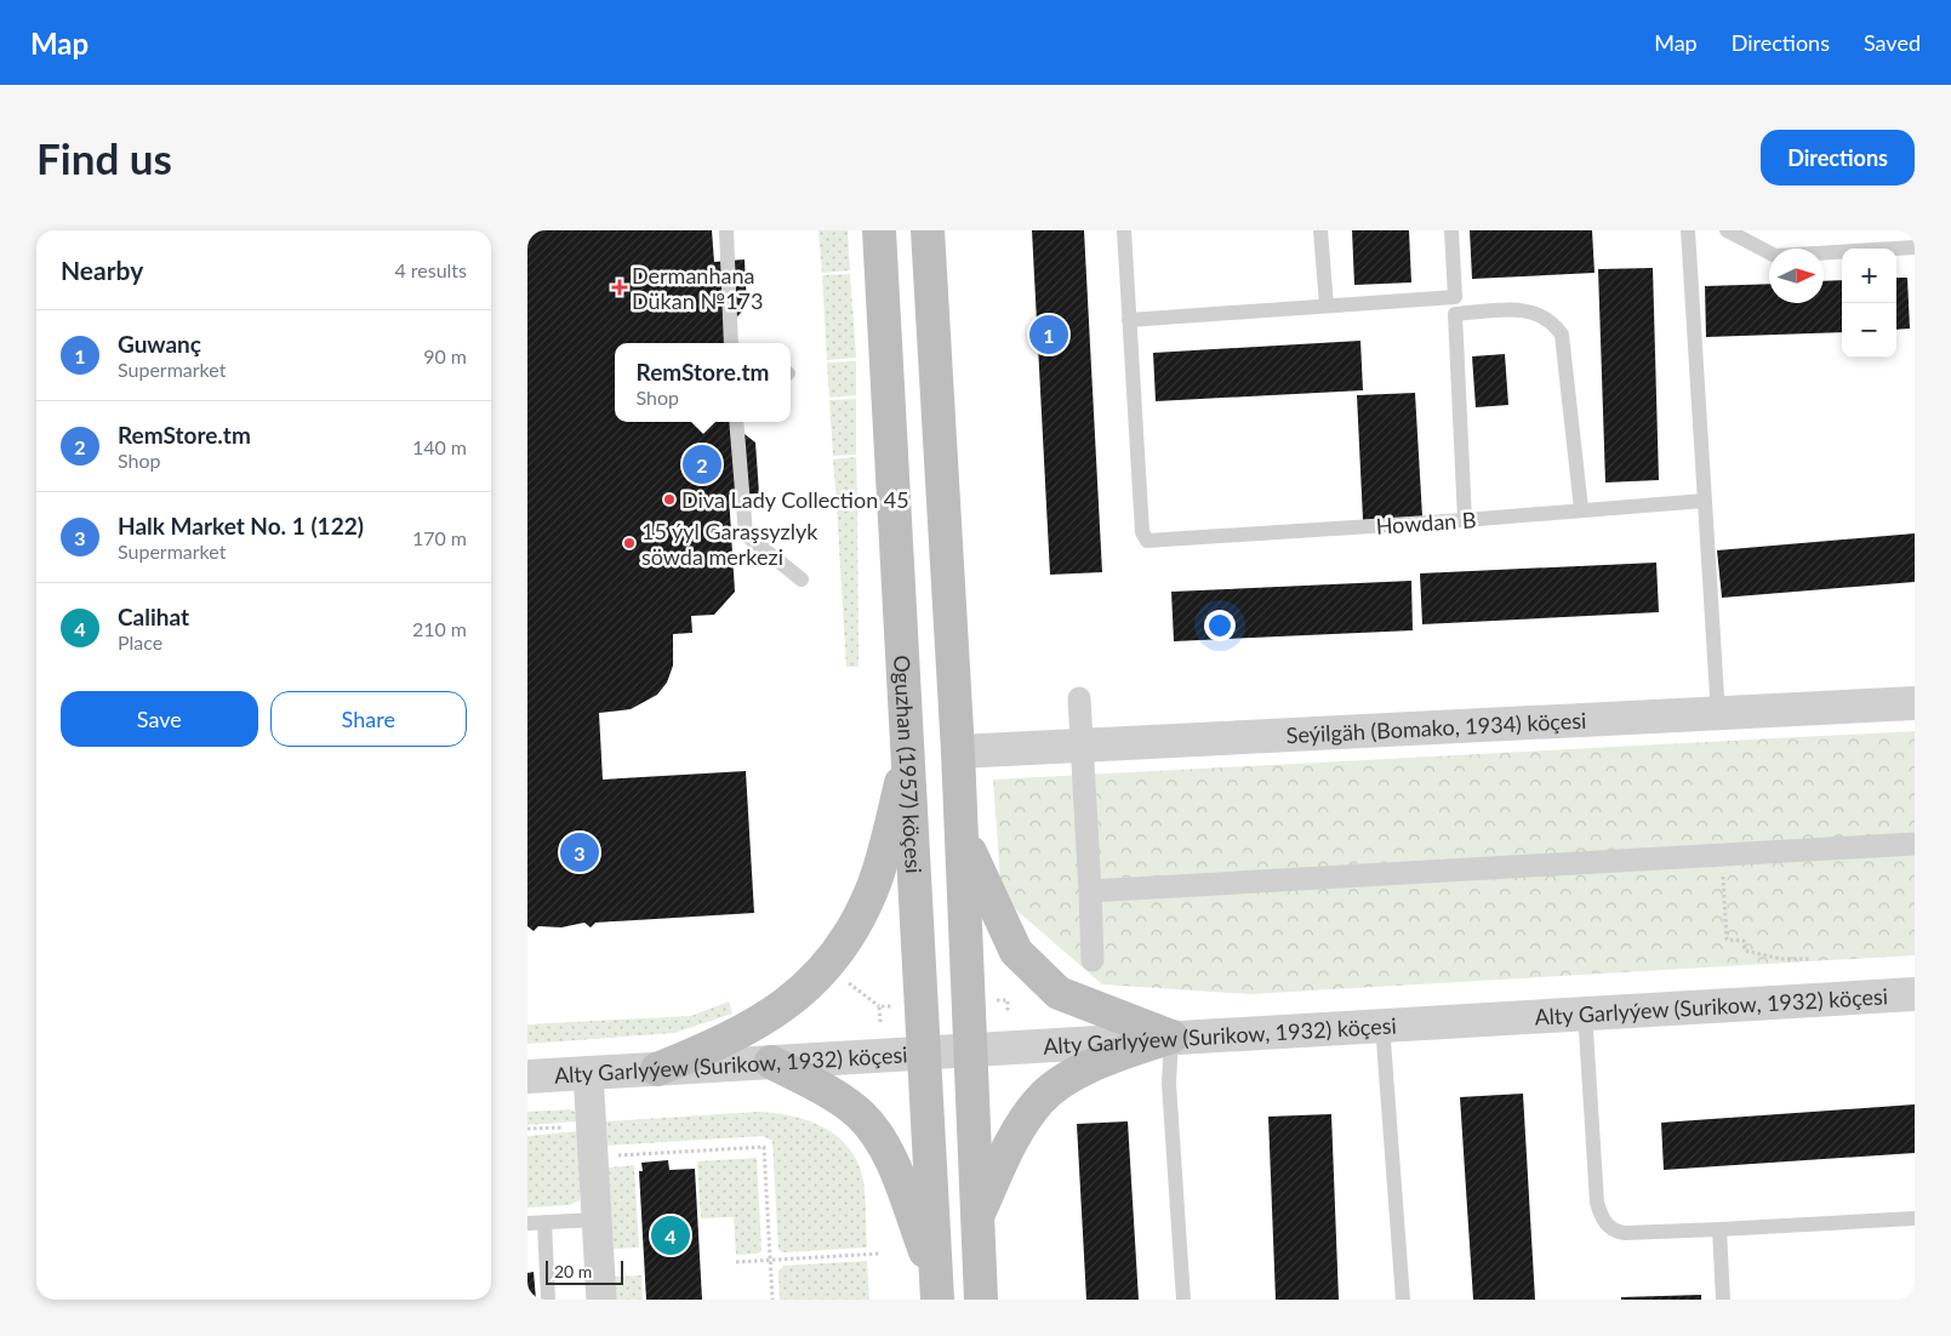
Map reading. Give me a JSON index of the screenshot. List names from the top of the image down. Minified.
{"streets":{"main road":["Oguzhan (1957) köçesi"],"street":["Seýilgäh (Bomako, 1934) köçesi","Alty Garlyýew (Surikow, 1932) köçesi"],"lane":["Howdan B"]},"crossings":[["Oguzhan (1957) köçesi","Alty Garlyýew (Surikow, 1932) köçesi"]],"places":{"health":["Dermanhana Dükan №173"],"other":["Diva Lady Collection 45","15 ýyl Garaşsyzlyk söwda merkezi"]},"scale_bar":"20 m","north":"right","page":{"header":"Map","nav":["Map","Directions","Saved"],"buttons":["Directions",["Save","Share"]],"title":"Find us","heading":["Nearby","4 results"],"map_buttons":["+","−"],"list":[{"mark":"1","name":"Guwanç","note":"Supermarket","value":"90 m"},{"mark":"2","name":"RemStore.tm","note":"Shop","value":"140 m"},{"mark":"3","name":"Halk Market No. 1 (122)","note":"Supermarket","value":"170 m"},{"mark":"4","name":"Calihat","note":"Place","value":"210 m"}],"pins":["1","2","3","4"],"popup":["RemStore.tm","Shop"],"scale":"20 m"}}
